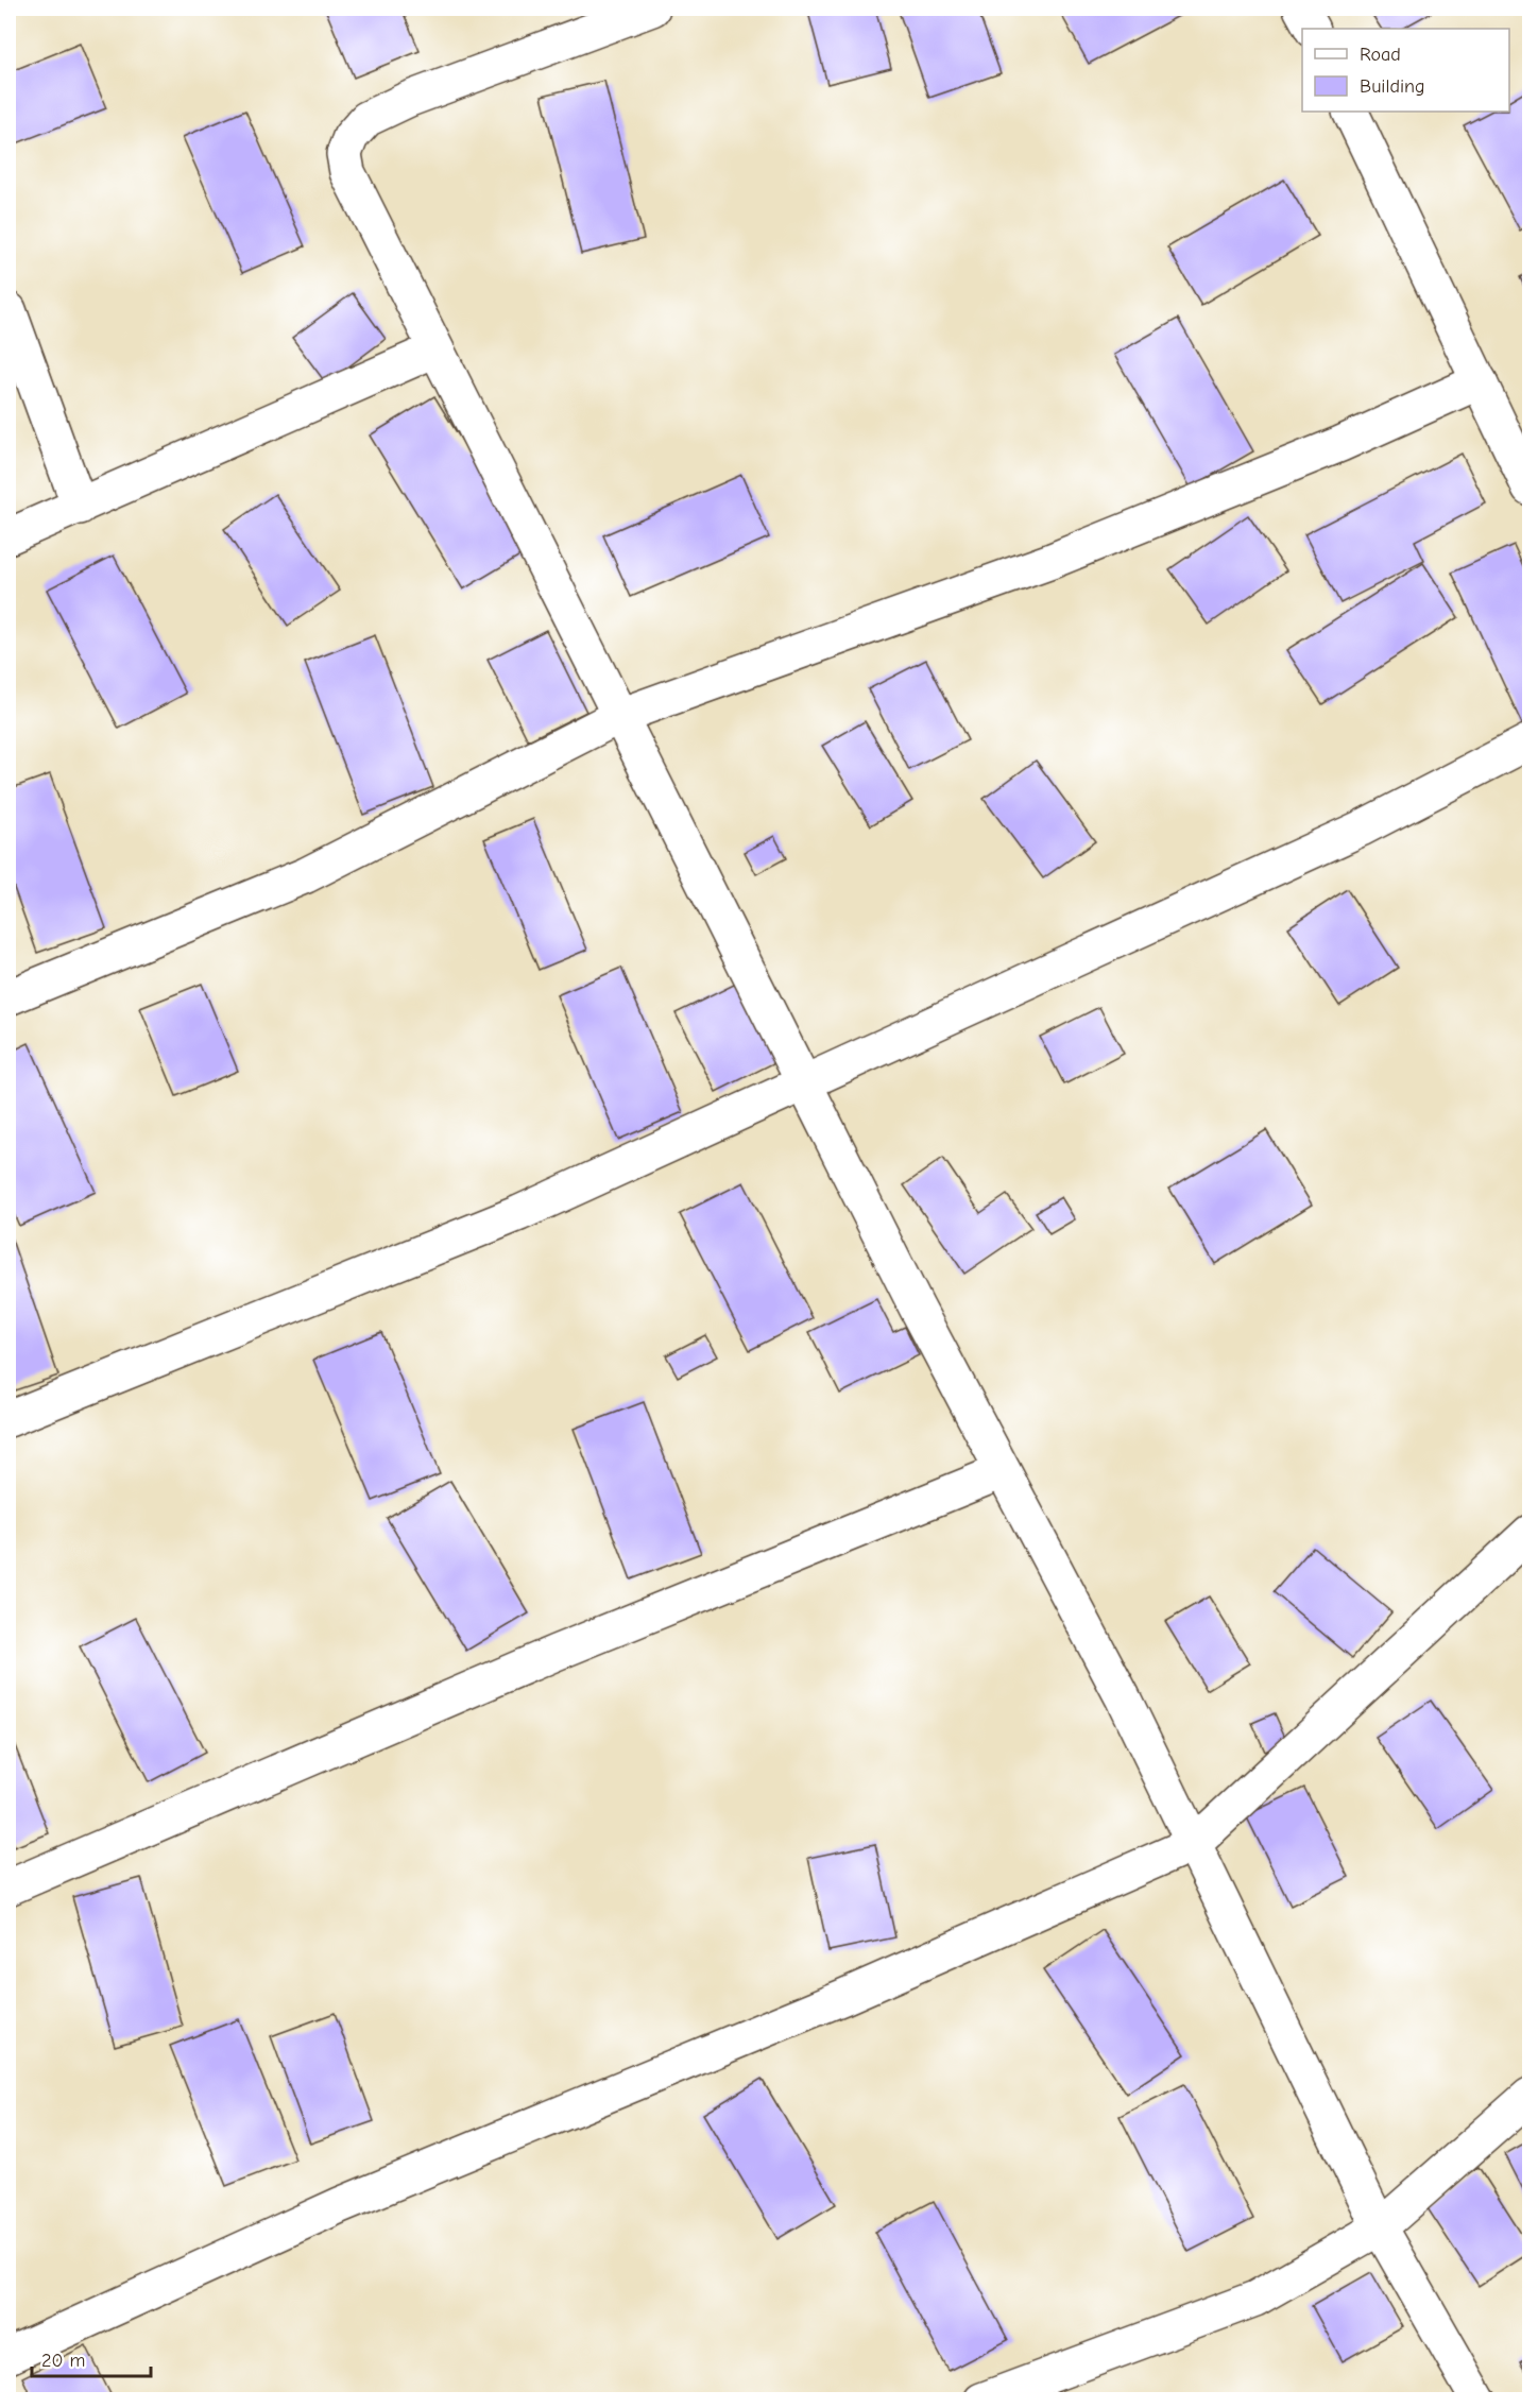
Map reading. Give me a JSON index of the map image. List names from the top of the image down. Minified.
{"legend":["Road","Building"],"scale_bar":"20 m"}
